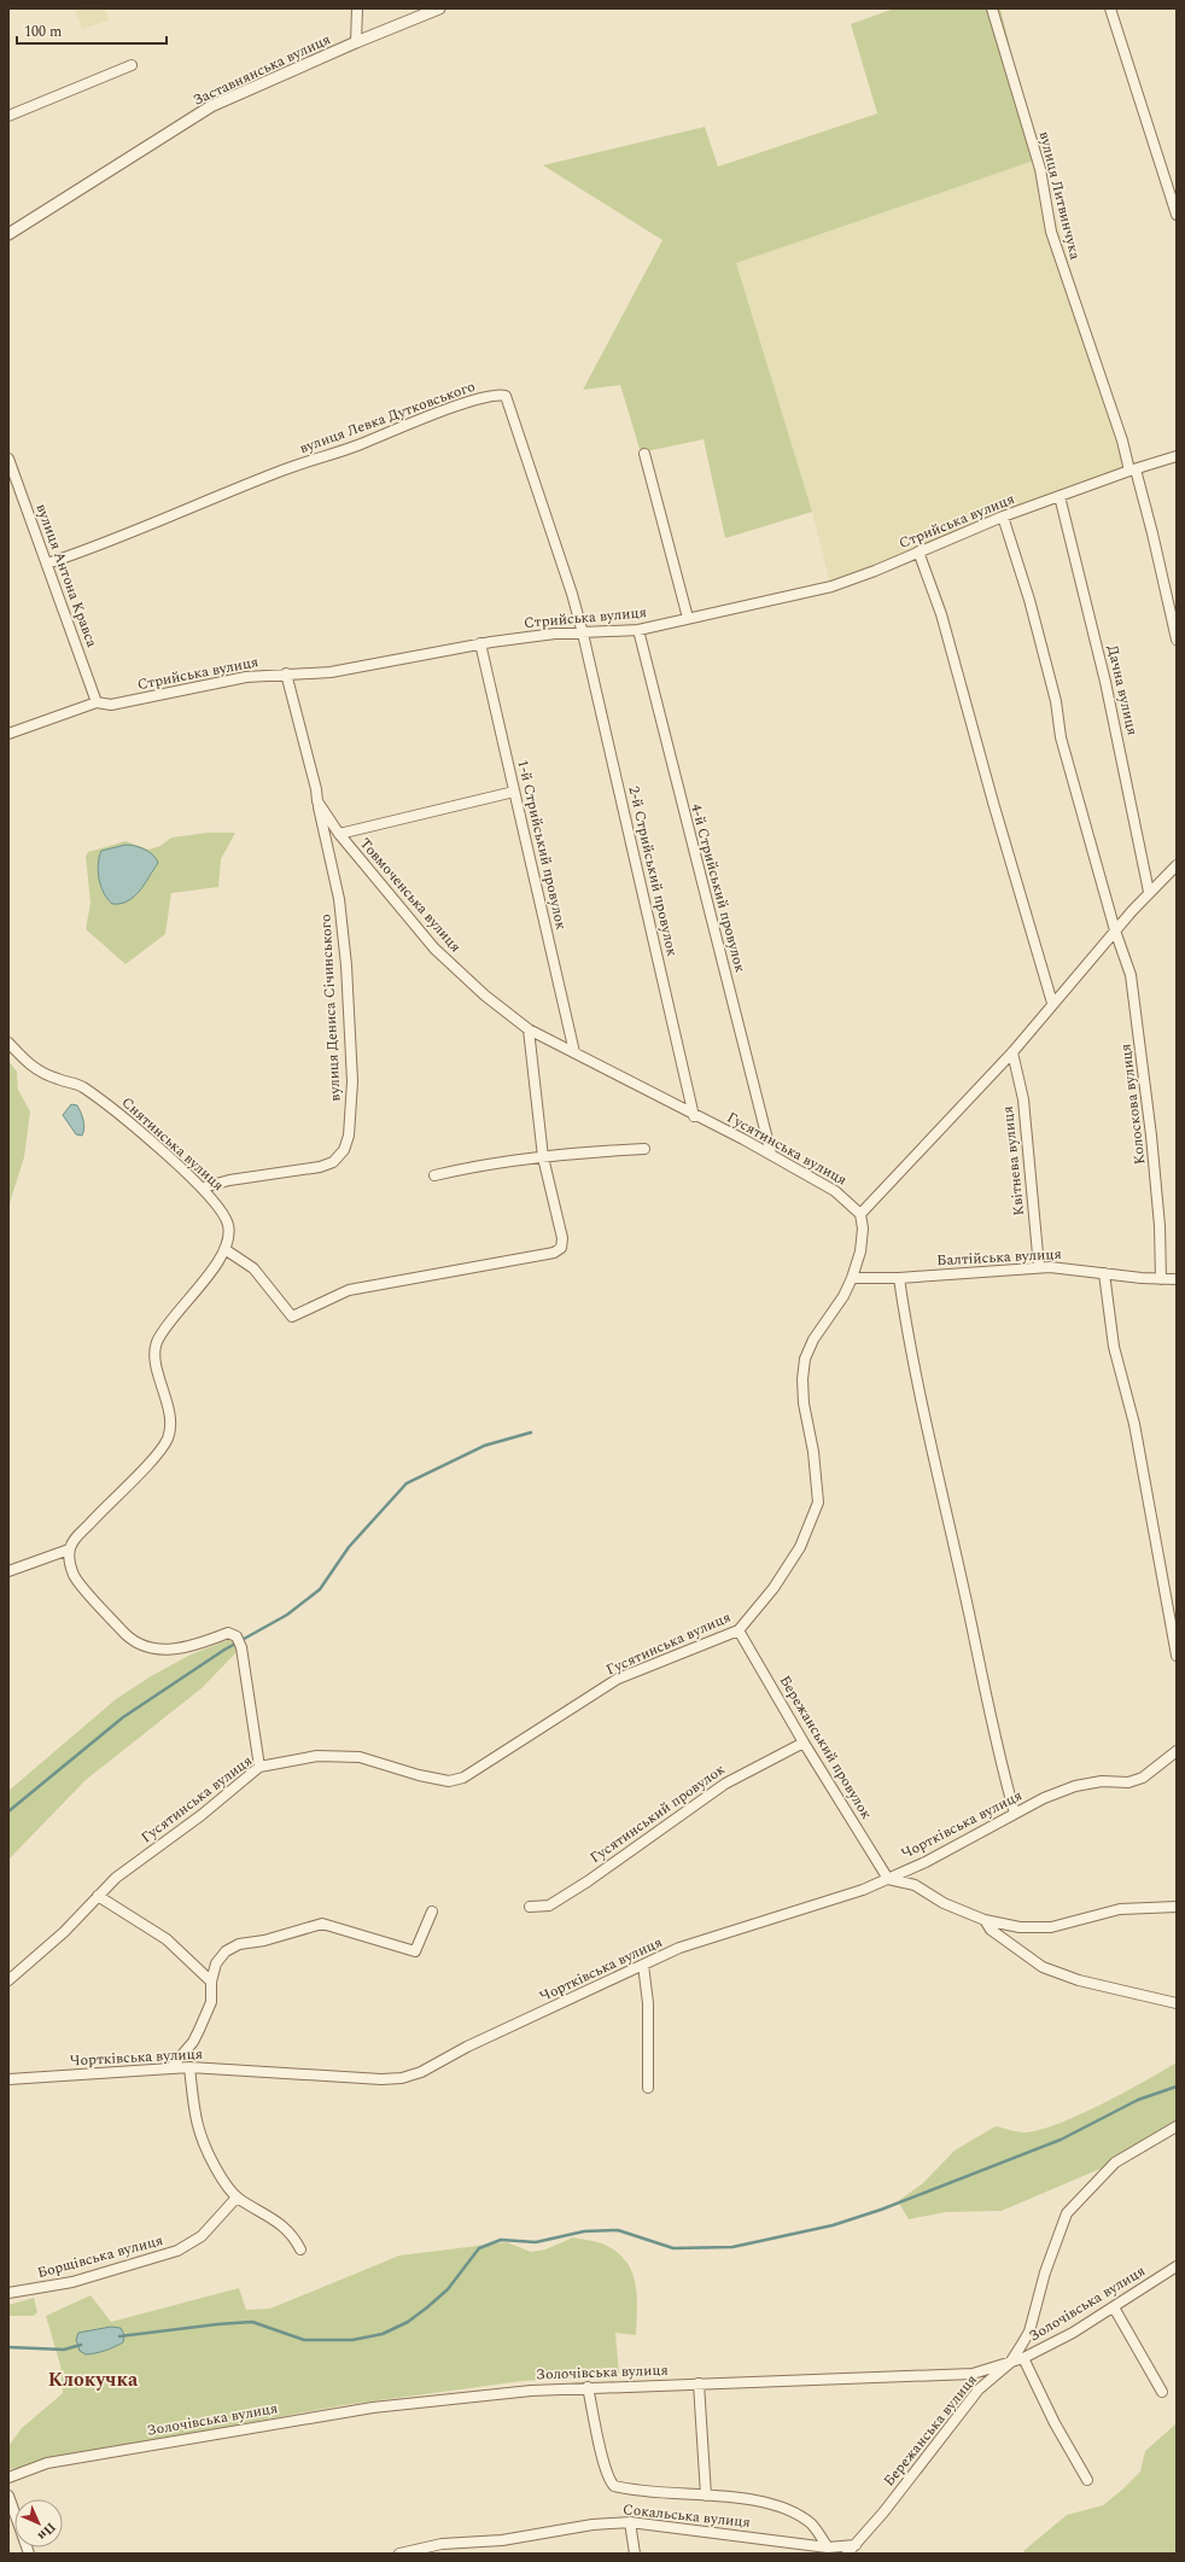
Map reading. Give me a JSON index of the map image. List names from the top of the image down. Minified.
{"streets":{"street":["Заставнянська вулиця","вулиця Литвинчука","вулиця Левка Дутковського","Стрийська вулиця","вулиця Антона Кравса","Дачна вулиця","1-й Стрийський провулок","2-й Стрийський провулок","4-й Стрийський провулок","Товмоченська вулиця","вулиця Дениса Січинського","Колоскова вулиця","Снятинська вулиця","Гусятинська вулиця","Квітнева вулиця","Балтійська вулиця","Бережанський провулок","Гусятинський провулок","Чортківська вулиця","Борщівська вулиця","Золочівська вулиця","Бережанська вулиця","Сокальська вулиця"]},"crossings":[["вулиця Литвинчука","Стрийська вулиця"],["вулиця Левка Дутковського","Стрийська вулиця"],["вулиця Левка Дутковського","вулиця Антона Кравса"],["вулиця Левка Дутковського","2-й Стрийський провулок"],["Стрийська вулиця","вулиця Антона Кравса"],["Стрийська вулиця","Дачна вулиця"],["Стрийська вулиця","1-й Стрийський провулок"],["Стрийська вулиця","2-й Стрийський провулок"],["Стрийська вулиця","4-й Стрийський провулок"],["Стрийська вулиця","вулиця Дениса Січинського"],["Стрийська вулиця","Колоскова вулиця"],["1-й Стрийський провулок","Гусятинська вулиця"],["2-й Стрийський провулок","Гусятинська вулиця"],["4-й Стрийський провулок","Гусятинська вулиця"],["Товмоченська вулиця","вулиця Дениса Січинського"],["Товмоченська вулиця","Гусятинська вулиця"],["вулиця Дениса Січинського","Снятинська вулиця"],["Колоскова вулиця","Балтійська вулиця"],["Гусятинська вулиця","Балтійська вулиця"],["Гусятинська вулиця","Бережанський провулок"],["Квітнева вулиця","Балтійська вулиця"],["Бережанський провулок","Гусятинський провулок"],["Бережанський провулок","Чортківська вулиця"],["Золочівська вулиця","Бережанська вулиця"],["Бережанська вулиця","Сокальська вулиця"]],"districts":["Клокучка"],"scale_bar":"100 m","north":"bottom right"}
